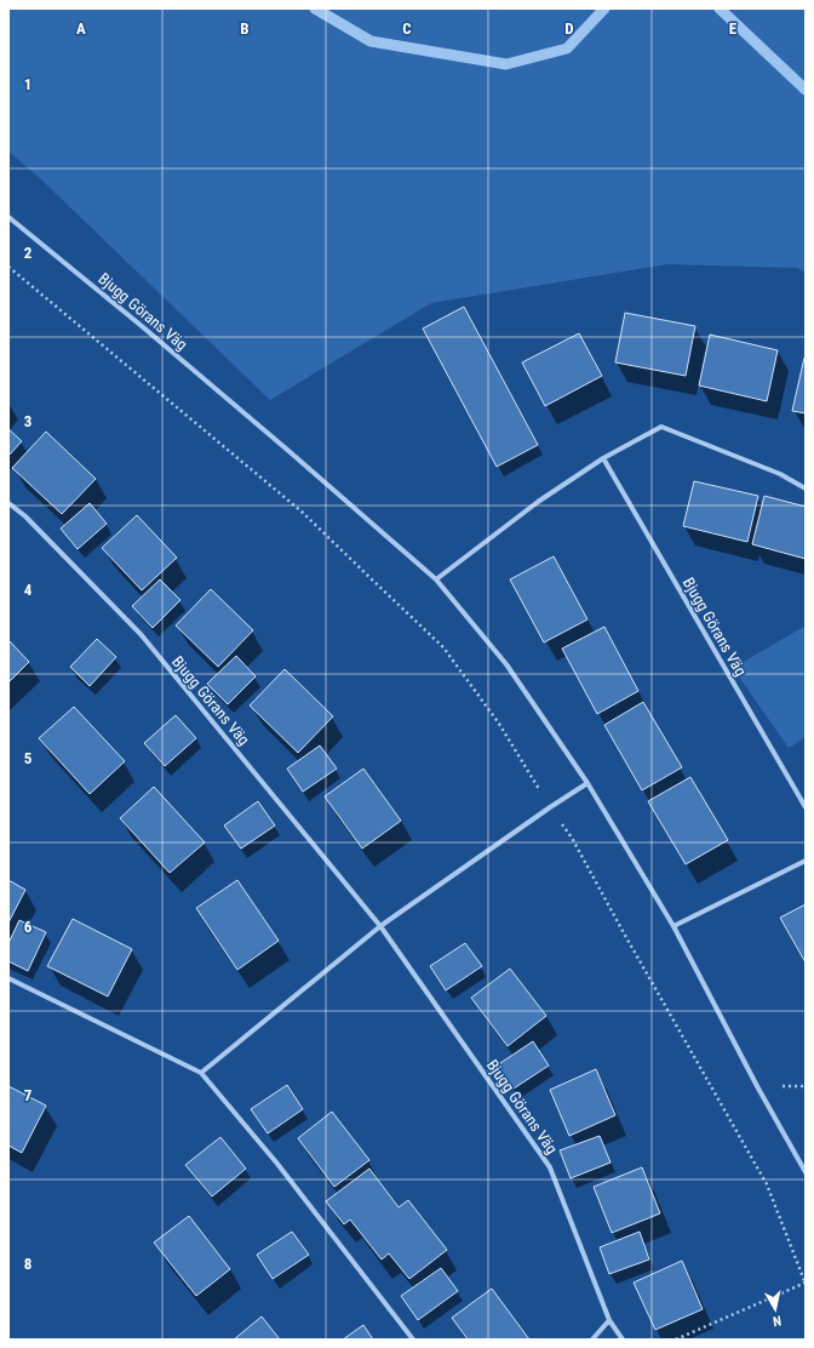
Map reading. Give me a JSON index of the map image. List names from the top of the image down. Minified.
{"streets":{"street":["Bjugg Görans Väg"]},"north":"bottom","grid":{"columns":["A","B","C","D","E"],"rows":["1","2","3","4","5","6","7","8"]}}
